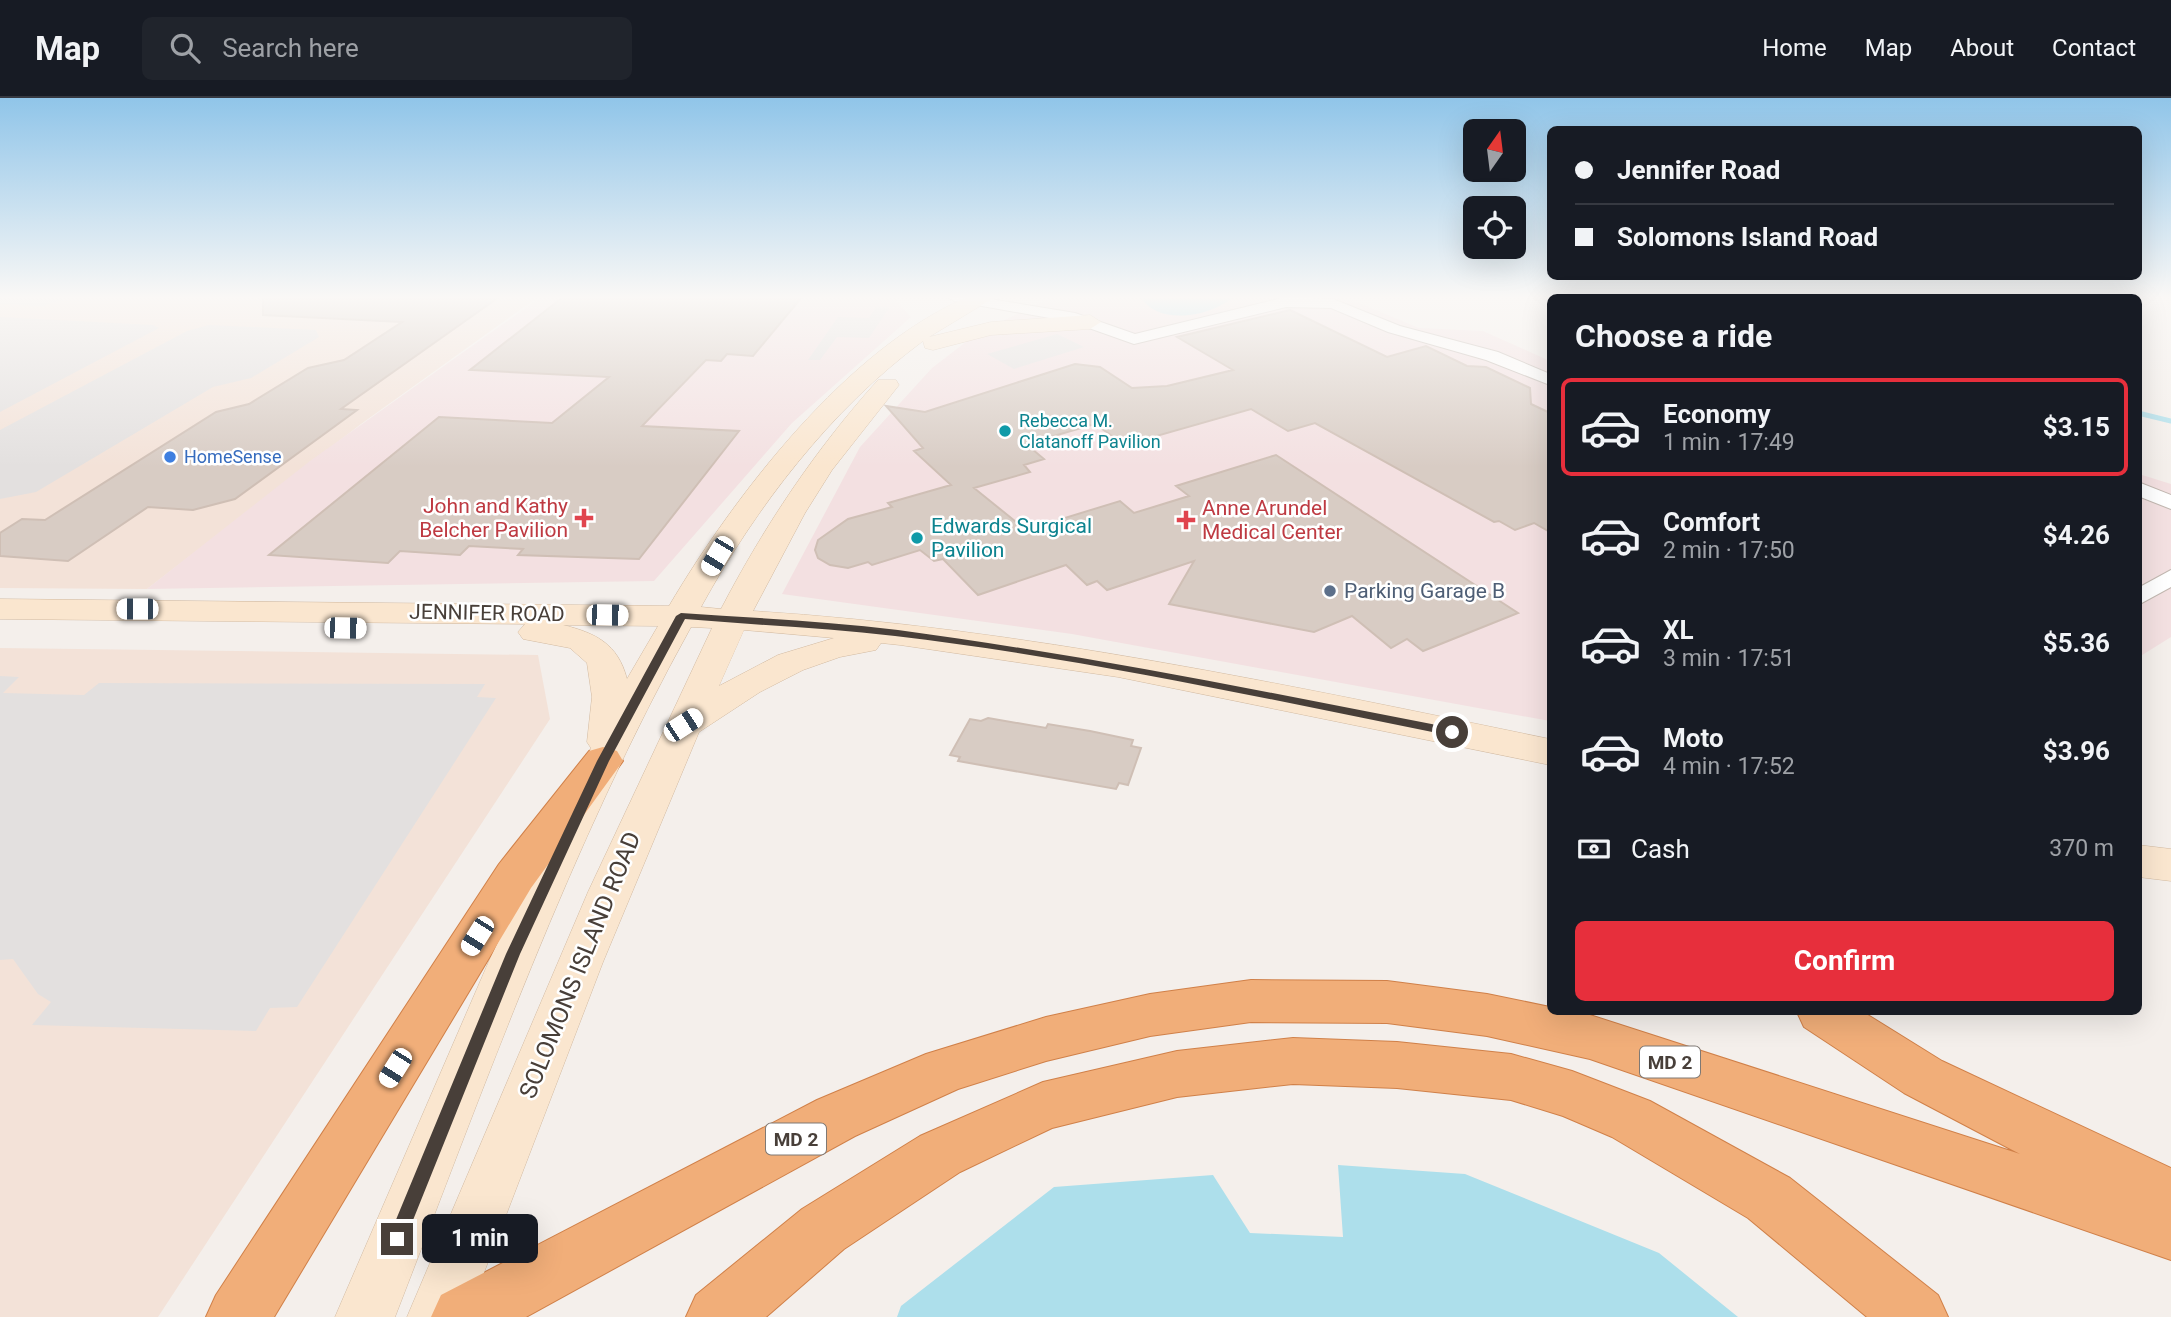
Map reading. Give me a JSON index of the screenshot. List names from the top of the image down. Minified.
{"streets":{"highway":["MD 2"],"main road":["JENNIFER ROAD","SOLOMONS ISLAND ROAD"]},"crossings":[["JENNIFER ROAD","SOLOMONS ISLAND ROAD"]],"places":{"other":["Rebecca M. Clatanoff Pavilion","HomeSense","Edwards Surgical Pavilion","Parking Garage B"],"health":["John and Kathy Belcher Pavilion","Anne Arundel Medical Center"]},"north":"top","page":{"header":"Map","search":"Search here","nav":["Home","Map","About","Contact"],"banner":["Jennifer Road","Solomons Island Road"],"heading":"Choose a ride","list":[{"name":"Economy","note":"1 min · 17:49","value":"$3.15"},{"name":"Comfort","note":"2 min · 17:50","value":"$4.26"},{"name":"XL","note":"3 min · 17:51","value":"$5.36"},{"name":"Moto","note":"4 min · 17:52","value":"$3.96"}],"pay":["Cash","370 m"],"buttons":"Confirm","bubble":"1 min"}}
